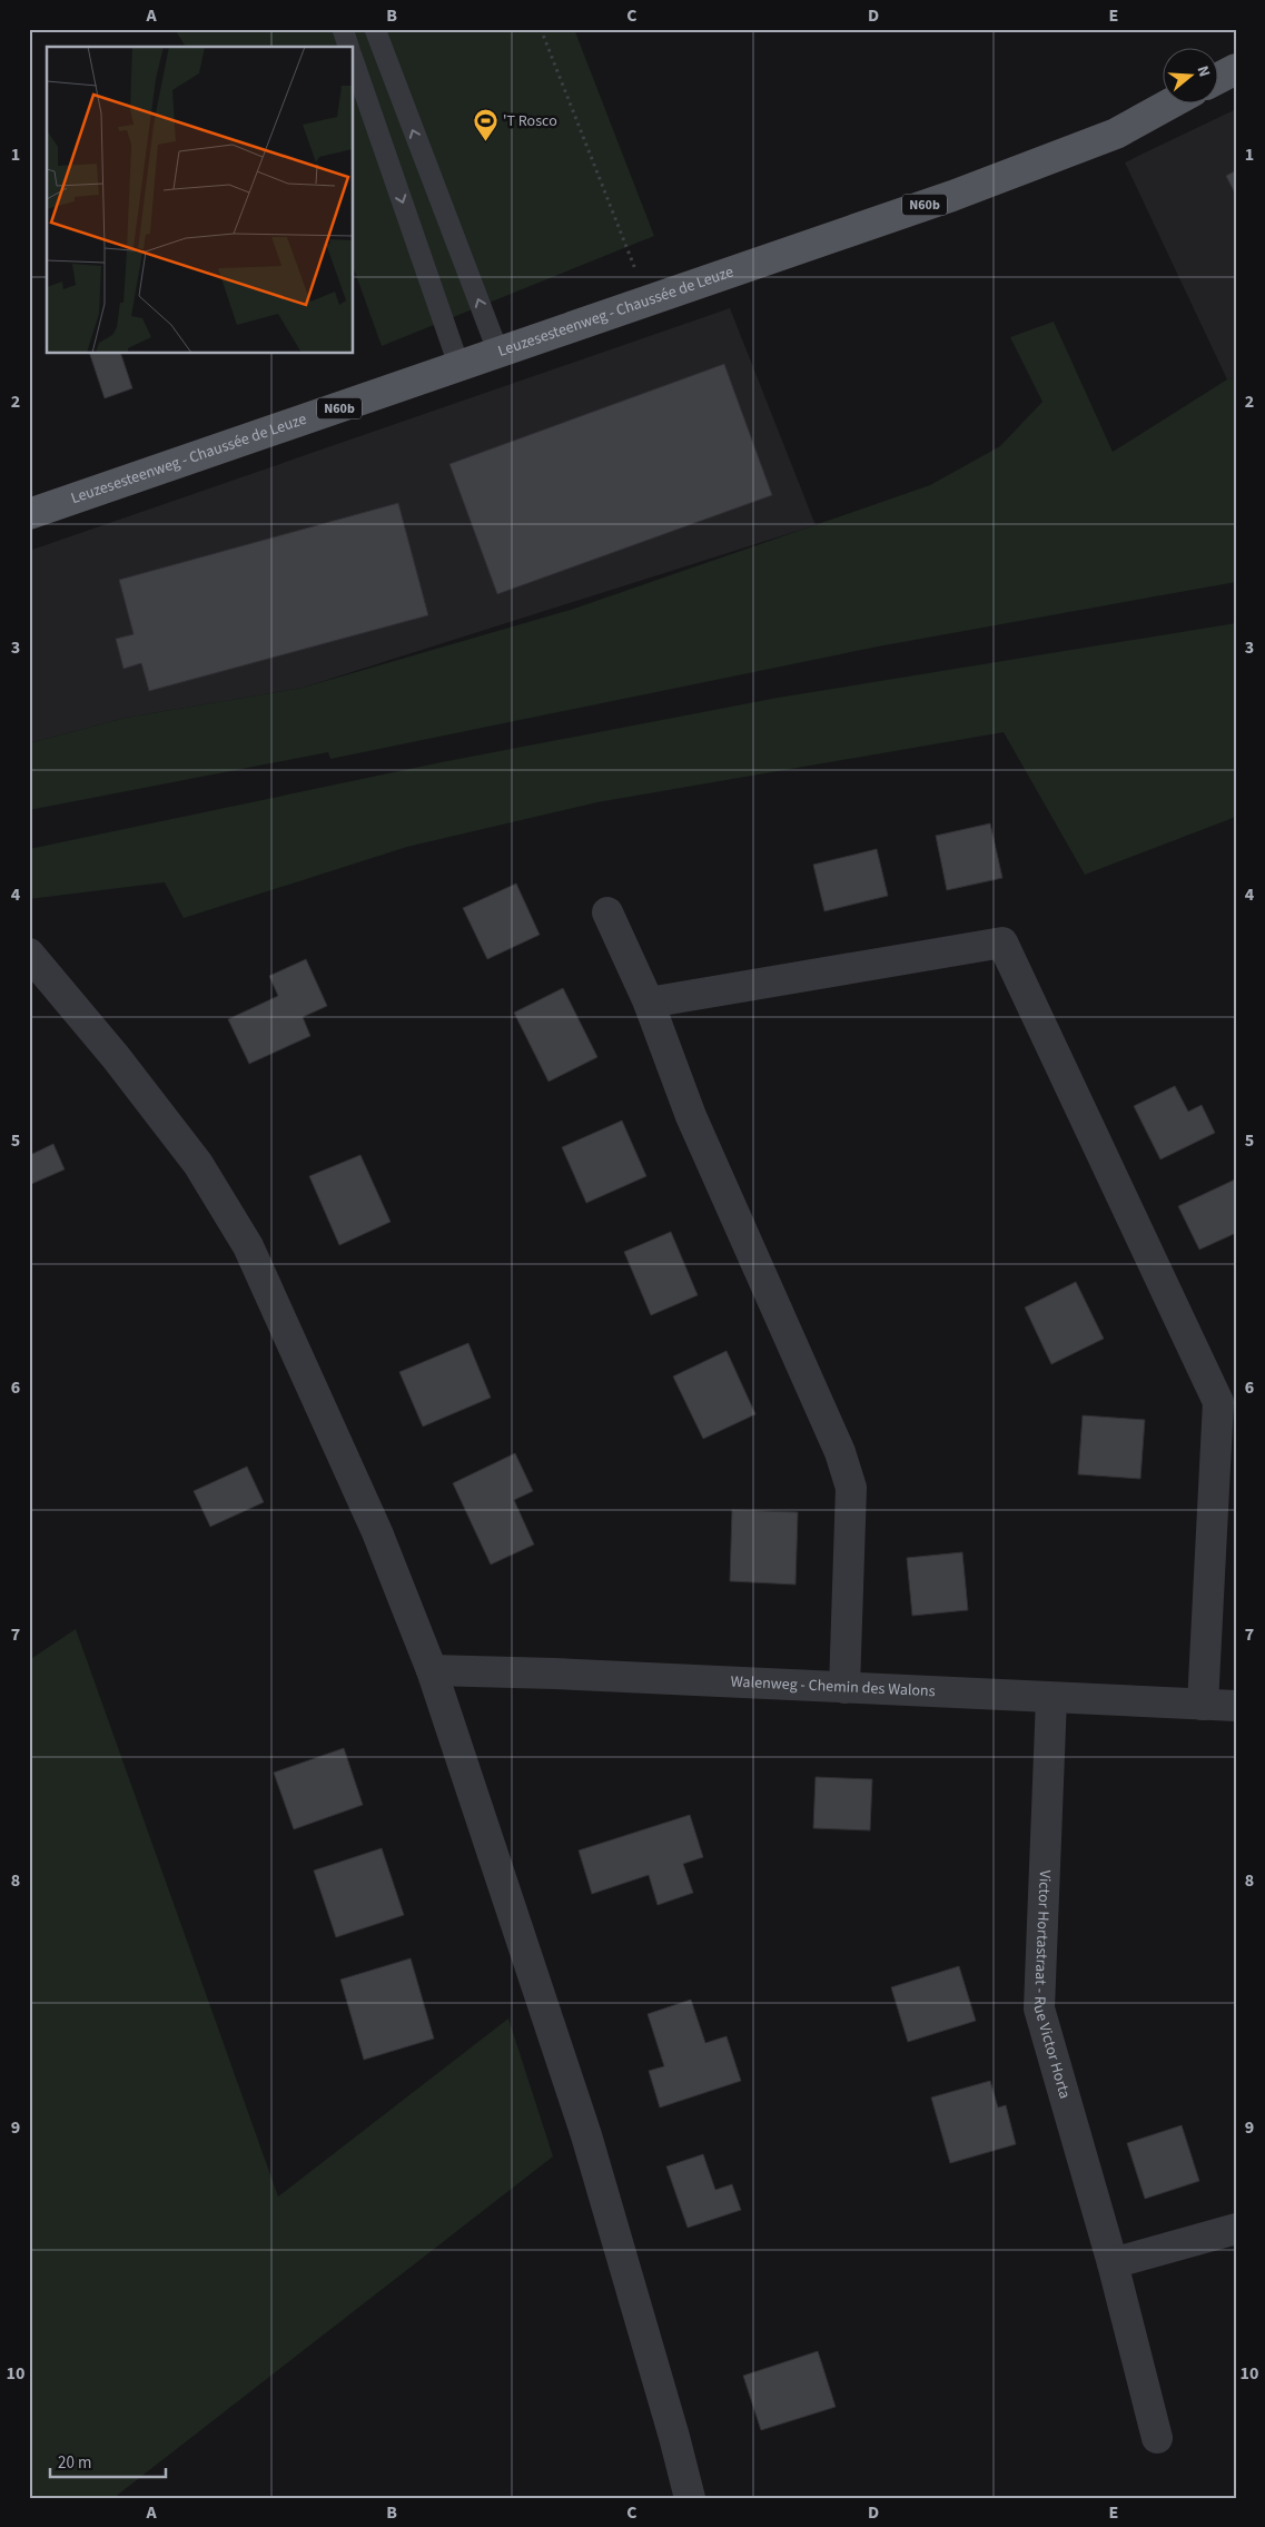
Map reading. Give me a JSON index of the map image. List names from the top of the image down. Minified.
{"streets":{"main road":["N60b","Leuzesesteenweg - Chaussée de Leuze"],"street":["Walenweg - Chemin des Walons","Victor Hortastraat - Rue Victor Horta"]},"crossings":[["Walenweg - Chemin des Walons","Victor Hortastraat - Rue Victor Horta"]],"places":{"sports":["'T Rosco"]},"scale_bar":"20 m","north":"right","grid":{"columns":["A","B","C","D","E"],"rows":["1","2","3","4","5","6","7","8","9","10"]}}
